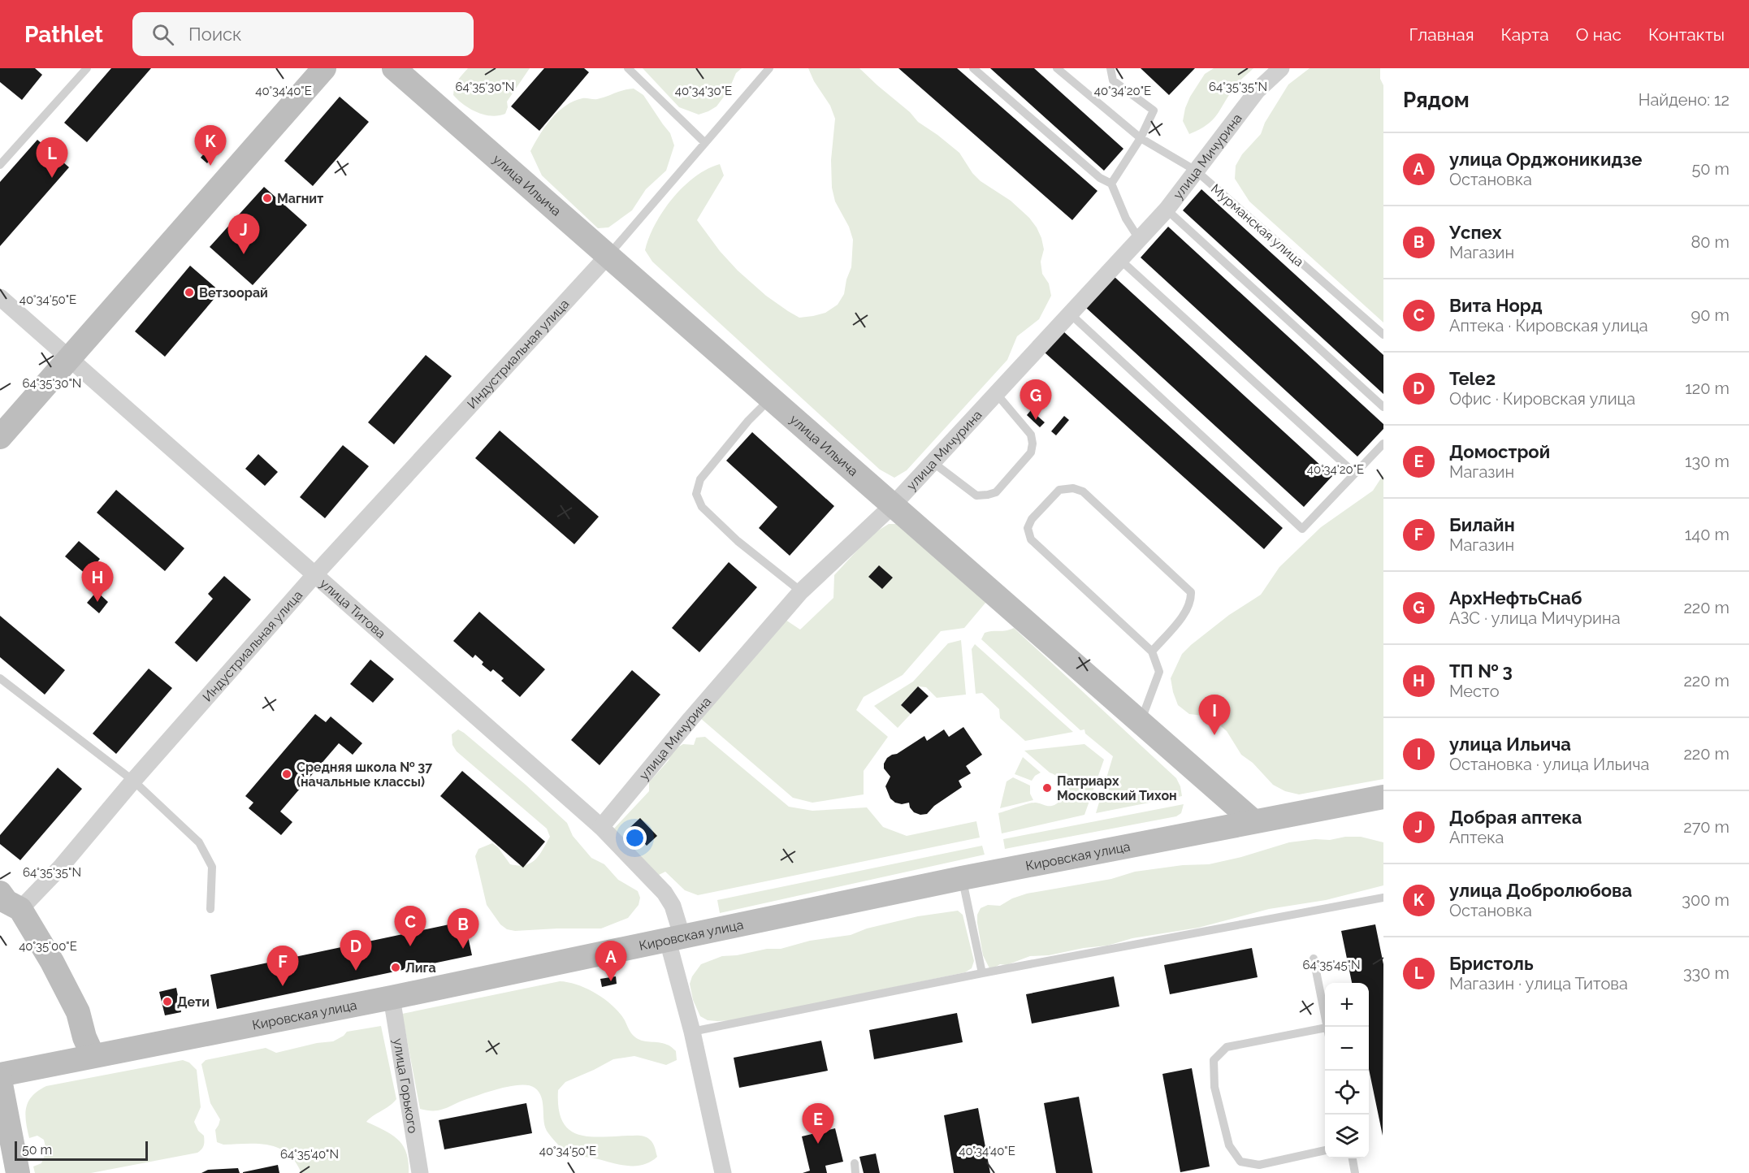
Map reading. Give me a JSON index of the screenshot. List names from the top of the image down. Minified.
{"streets":{"street":["улица Мичурина","улица Ильича","Индустриальная улица","улица Титова","Кировская улица","улица Горького"],"lane":["Мурманская улица"]},"crossings":[["улица Мичурина","улица Ильича"],["улица Мичурина","Мурманская улица"],["улица Мичурина","улица Титова"],["улица Ильича","Индустриальная улица"],["улица Ильича","Кировская улица"],["Индустриальная улица","улица Титова"],["улица Титова","Кировская улица"],["Кировская улица","улица Горького"]],"places":["Магнит","Ветзоорай","Средняя школа № 37 (начальные классы)","Патриарх Московский Тихон","Лига","Дети"],"scale_bar":"50 m","page":{"header":"Pathlet","search":"Поиск","nav":["Главная","Карта","О нас","Контакты"],"heading":["Рядом","Найдено: 12"],"pins":["K","L","J","G","H","I","C","B","D","A","F","E"],"list":[{"mark":"A","name":"улица Орджоникидзе","note":"Остановка","value":"50 m"},{"mark":"B","name":"Успех","note":"Магазин","value":"80 m"},{"mark":"C","name":"Вита Норд","note":"Аптека · Кировская улица","value":"90 m"},{"mark":"D","name":"Tele2","note":"Офис · Кировская улица","value":"120 m"},{"mark":"E","name":"Домострой","note":"Магазин","value":"130 m"},{"mark":"F","name":"Билайн","note":"Магазин","value":"140 m"},{"mark":"G","name":"АрхНефтьСнаб","note":"АЗС · улица Мичурина","value":"220 m"},{"mark":"H","name":"ТП № 3","note":"Место","value":"220 m"},{"mark":"I","name":"улица Ильича","note":"Остановка · улица Ильича","value":"220 m"},{"mark":"J","name":"Добрая аптека","note":"Аптека","value":"270 m"},{"mark":"K","name":"улица Добролюбова","note":"Остановка","value":"300 m"},{"mark":"L","name":"Бристоль","note":"Магазин · улица Титова","value":"330 m"}],"map_buttons":["+","−"],"scale":"50 m"},"coordinates":["64°35'30\"N","64°35'35\"N","40°34'40\"E","40°34'30\"E","40°34'20\"E","40°34'50\"E","40°35'00\"E","64°35'45\"N","64°35'40\"N"]}
